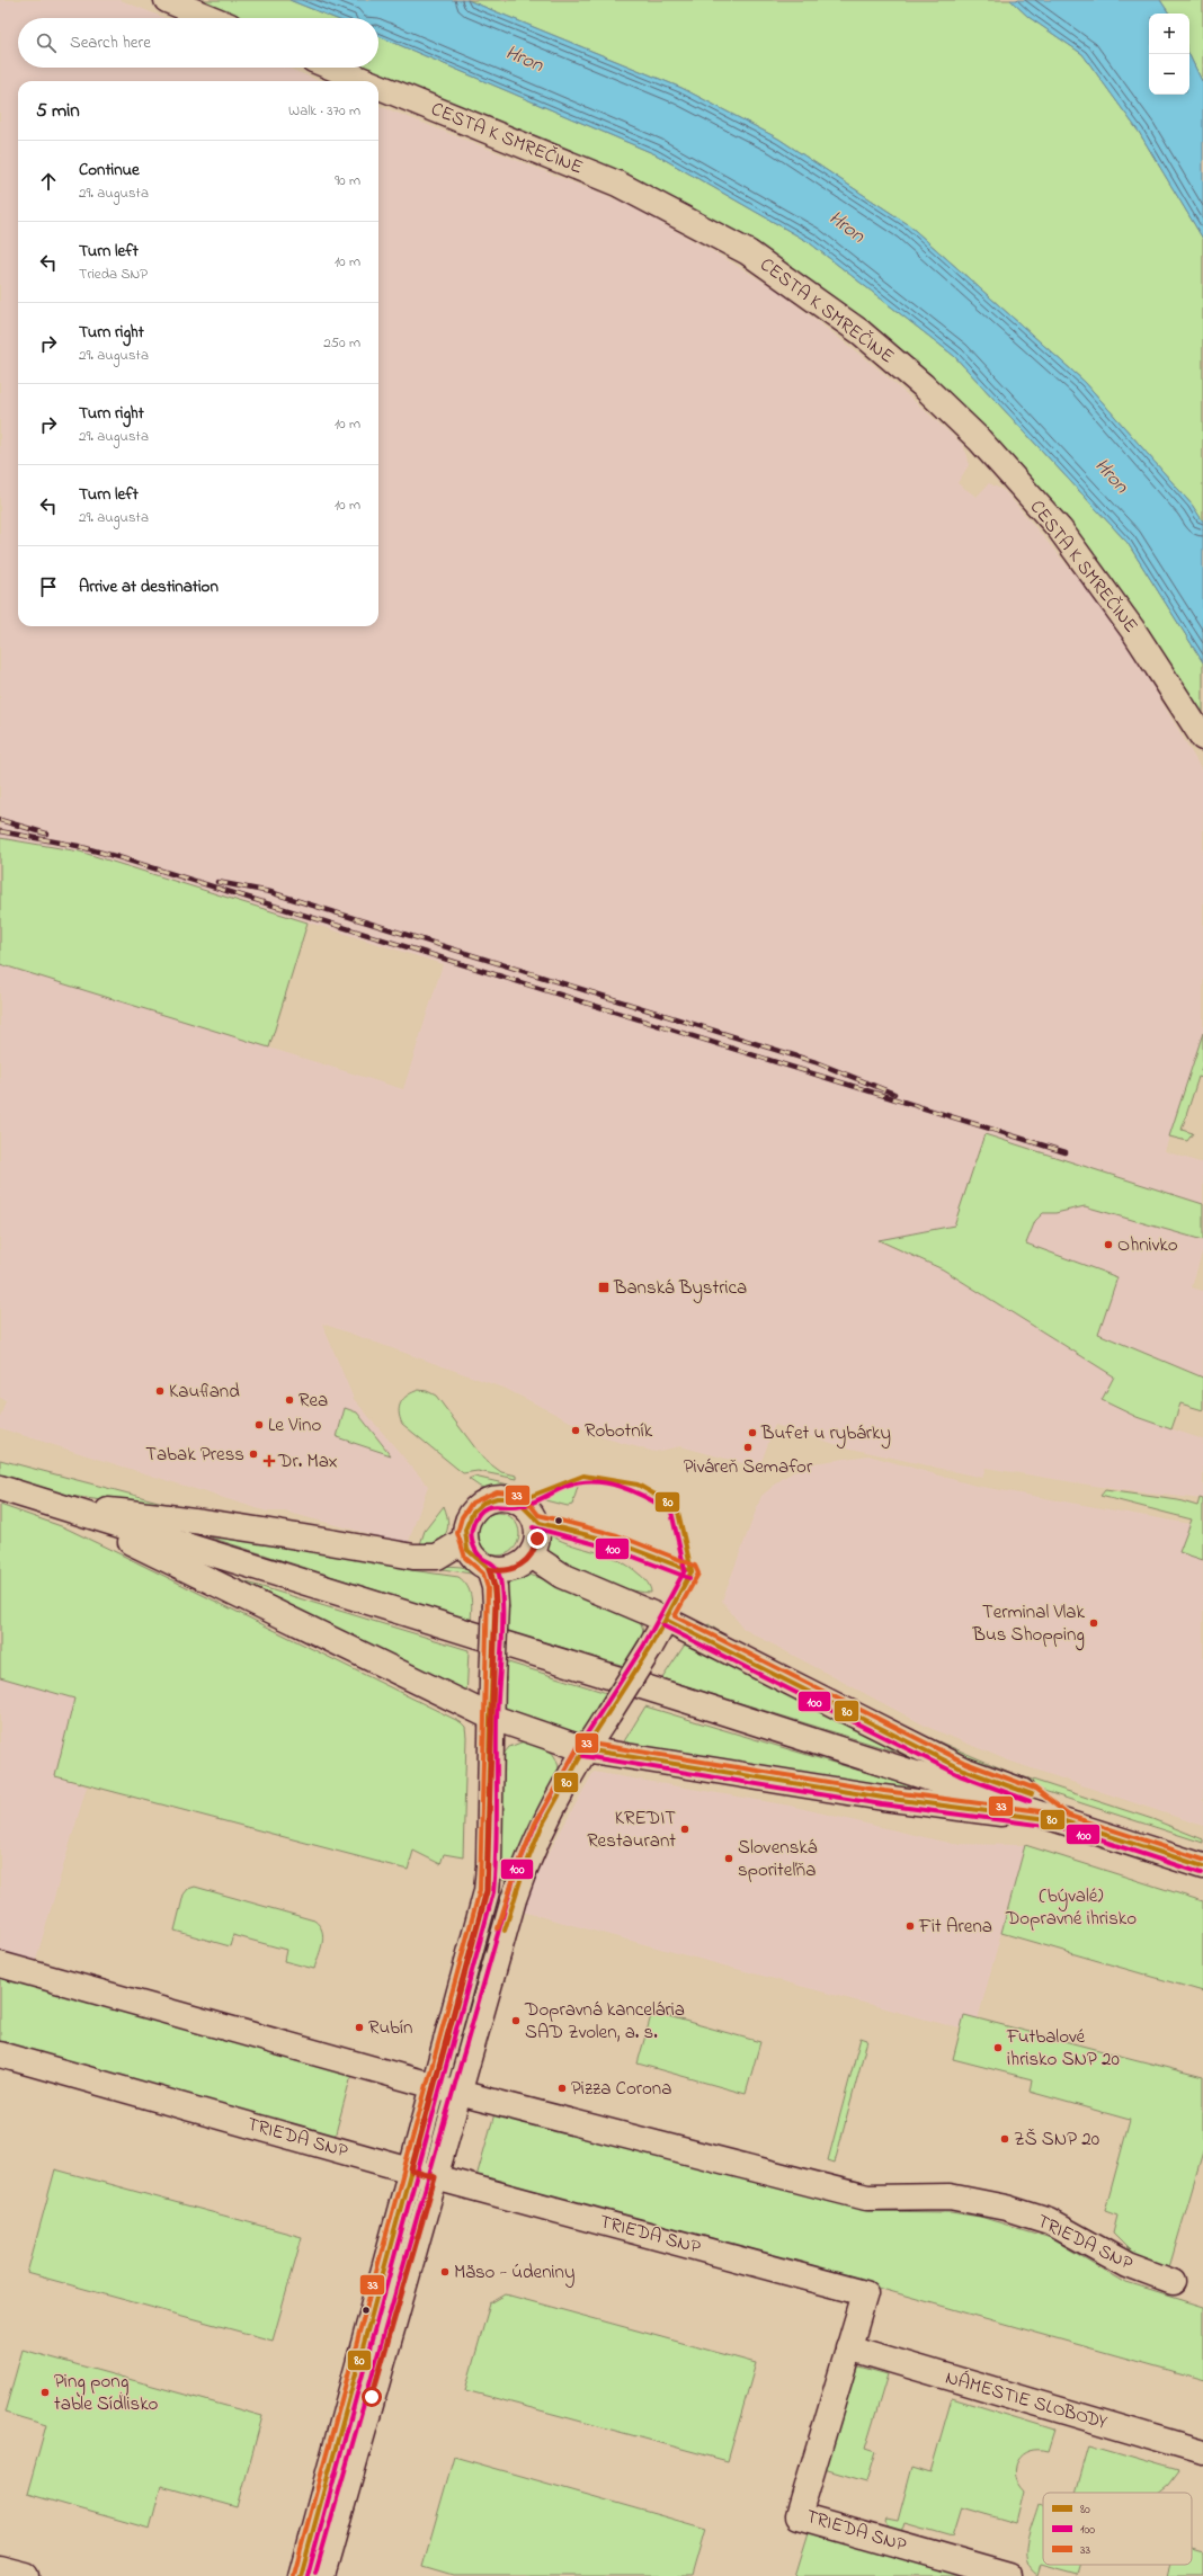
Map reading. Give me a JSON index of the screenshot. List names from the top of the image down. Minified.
{"streets":{"street":["CESTA K SMREČINE","TRIEDA SNP","NÁMESTIE SLOBODY"]},"crossings":[["TRIEDA SNP","NÁMESTIE SLOBODY"]],"water":["Hron"],"parks":["(bývalé) Dopravné ihrisko"],"places":{"other":["Ohnivko","Kaufland","Rea","Le Vino","Robotník","Bufet u rybárky","Piváreň Semafor","Tabak Press","Terminal Vlak Bus Shopping","KREDIT Restaurant","Slovenská sporiteľňa","Fit Arena","Dopravná kancelária SAD Zvolen, a. s.","Rubín","Futbalové ihrisko SNP 20","Pizza Corona","ZŠ SNP 20","Mäso - údeniny","Ping pong table Sídlisko"],"transit":["Banská Bystrica"],"health":["Dr. Max"]},"lines":["transit line 80","transit line 100","transit line 33"],"legend":["80","100","33"],"page":{"map_buttons":["+","−"],"search":"Search here","heading":["5 min","Walk · 370 m"],"list":[["Continue","29. augusta","90 m"],["Turn left","Trieda SNP","10 m"],["Turn right","29. augusta","250 m"],["Turn right","29. augusta","10 m"],["Turn left","29. augusta","10 m"],"Arrive at destination"]}}
